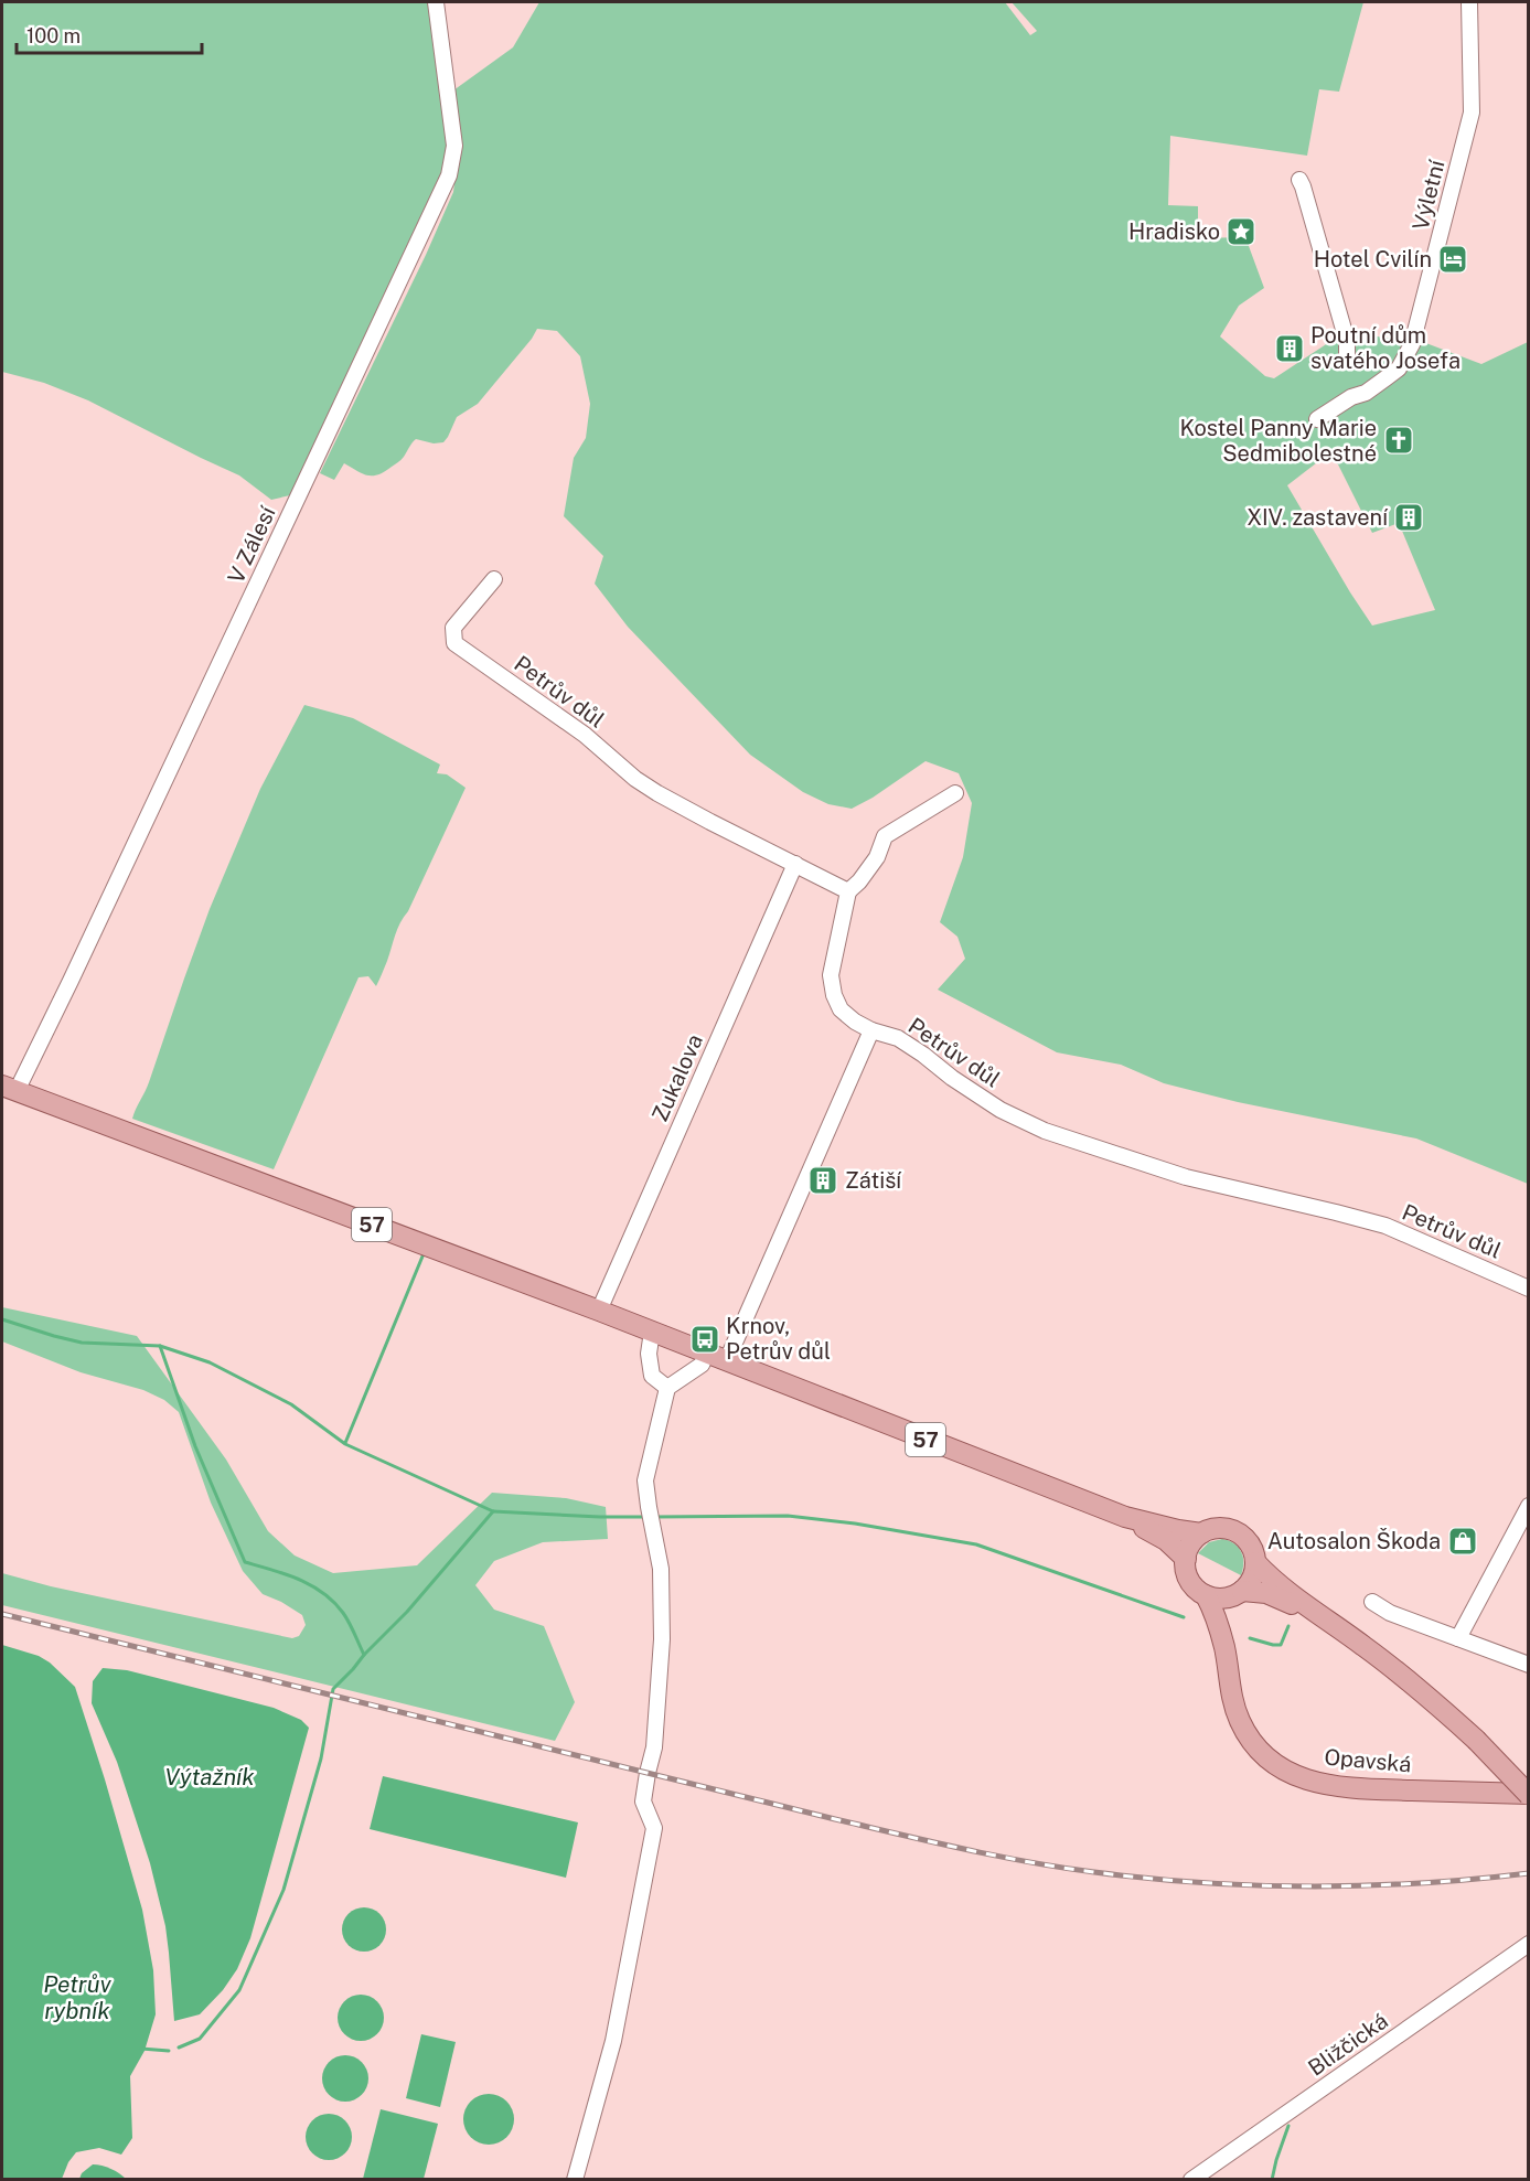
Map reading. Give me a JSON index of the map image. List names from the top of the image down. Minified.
{"streets":{"main road":["57","Opavská"],"street":["Výletní","V Zálesí","Petrův důl","Zukalova","Bližčická"]},"crossings":[["V Zálesí","57"],["Petrův důl","Zukalova"],["Zukalova","57"],["57","Opavská"]],"water":["Výtažník","Petrův rybník"],"places":{"place":["Hradisko"],"hotel":["Hotel Cvilín"],"building":["Poutní dům svatého Josefa","XIV. zastavení","Zátiší"],"church":["Kostel Panny Marie Sedmibolestné"],"bus stop":["Krnov, Petrův důl"],"shop":["Autosalon Škoda"]},"scale_bar":"100 m"}
